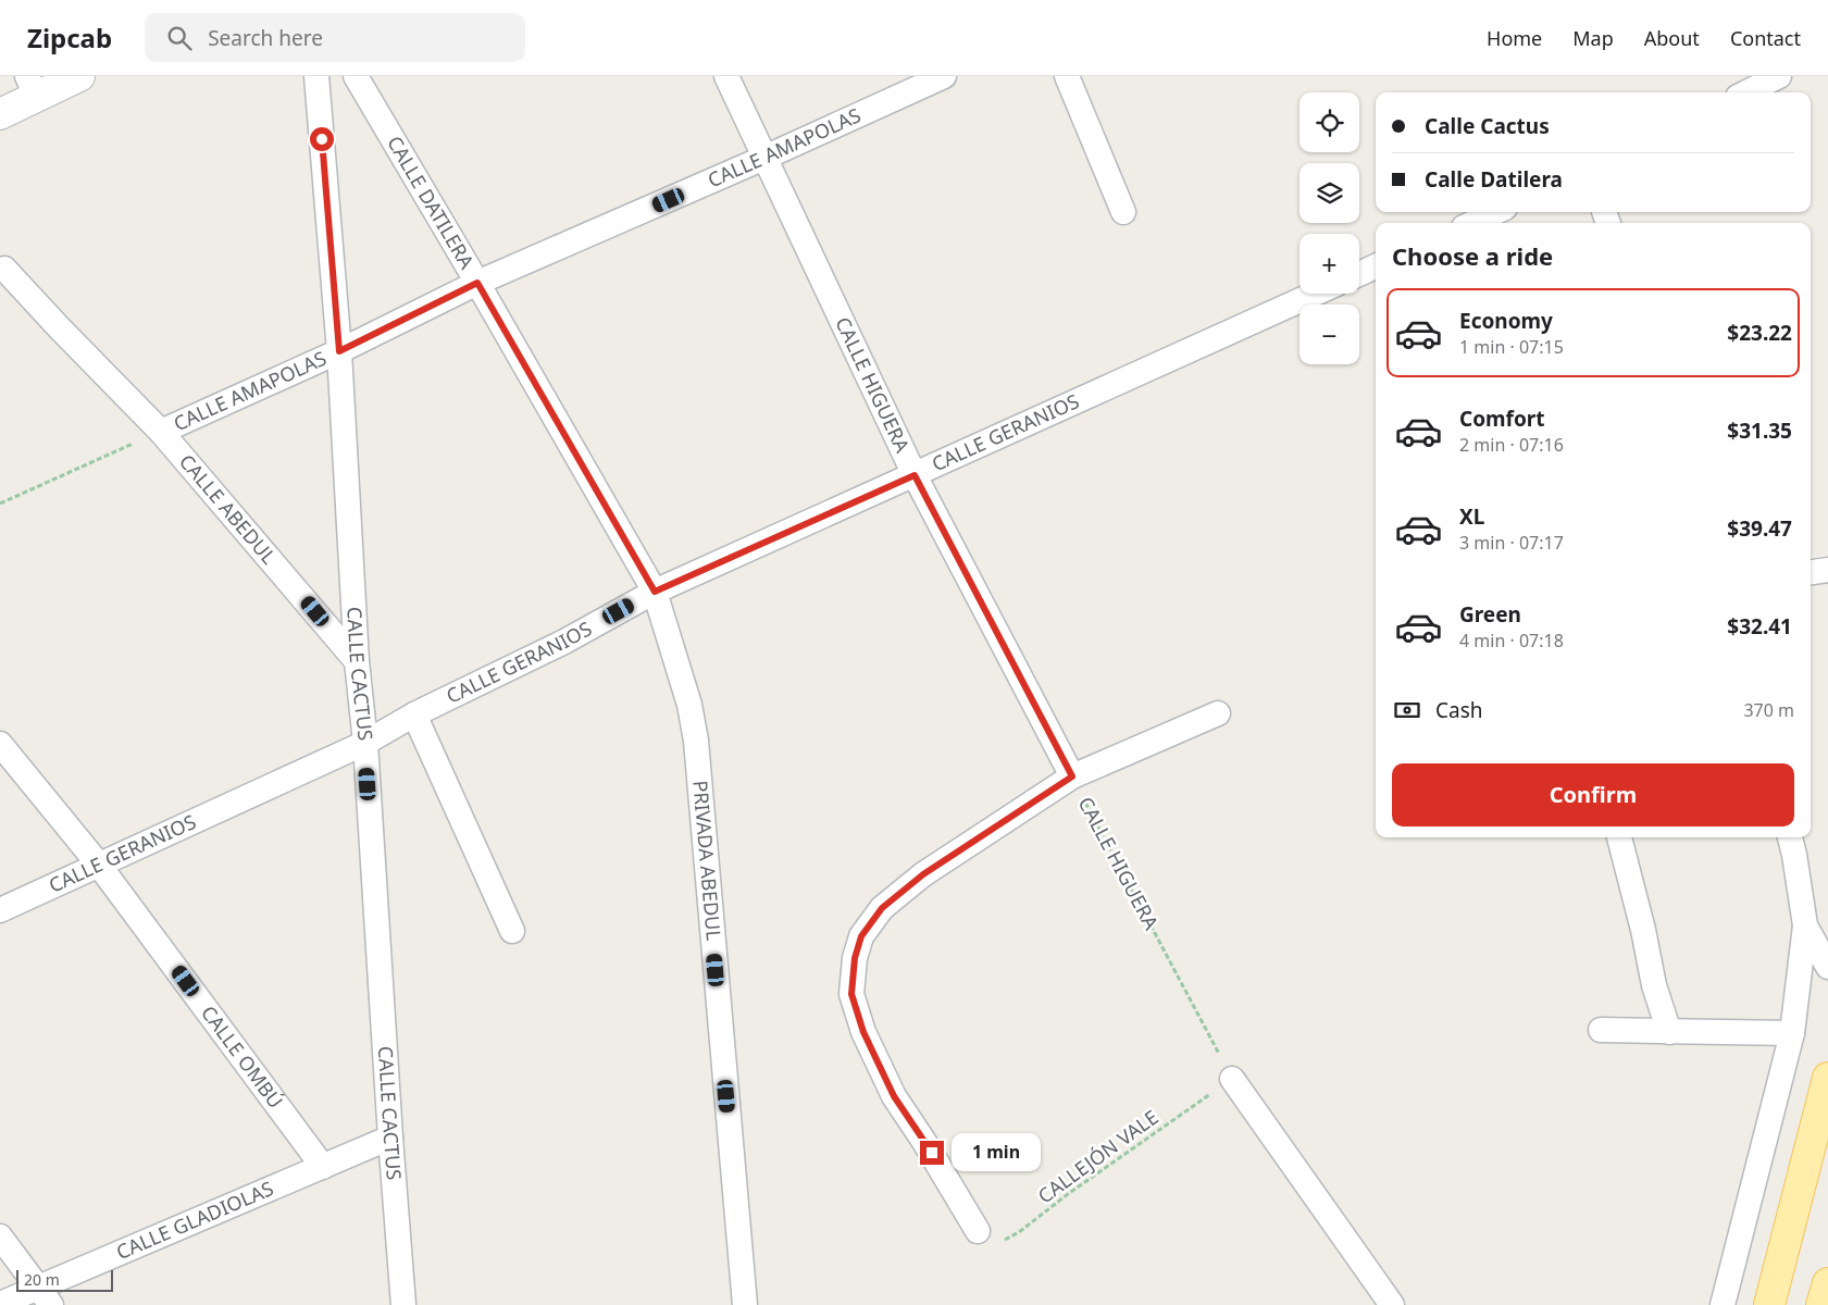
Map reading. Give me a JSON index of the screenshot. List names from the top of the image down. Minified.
{"streets":{"street":["CALLE AMAPOLAS","CALLE DATILERA","CALLE HIGUERA","CALLE GERANIOS","CALLE ABEDUL","CALLE CACTUS","PRIVADA ABEDUL","CALLE OMBÚ","CALLE GLADIOLAS"],"path":["CALLEJÓN VALE"]},"crossings":[["CALLE AMAPOLAS","CALLE DATILERA"],["CALLE AMAPOLAS","CALLE HIGUERA"],["CALLE AMAPOLAS","CALLE ABEDUL"],["CALLE AMAPOLAS","CALLE CACTUS"],["CALLE DATILERA","CALLE GERANIOS"],["CALLE DATILERA","PRIVADA ABEDUL"],["CALLE HIGUERA","CALLE GERANIOS"],["CALLE HIGUERA","CALLEJÓN VALE"],["CALLE GERANIOS","CALLE CACTUS"],["CALLE GERANIOS","CALLE OMBÚ"],["CALLE ABEDUL","CALLE CACTUS"],["CALLE CACTUS","CALLE GLADIOLAS"],["CALLE OMBÚ","CALLE GLADIOLAS"]],"scale_bar":"20 m","page":{"header":"Zipcab","search":"Search here","nav":["Home","Map","About","Contact"],"map_buttons":["+","−"],"banner":["Calle Cactus","Calle Datilera"],"heading":"Choose a ride","list":[{"name":"Economy","note":"1 min · 07:15","value":"$23.22"},{"name":"Comfort","note":"2 min · 07:16","value":"$31.35"},{"name":"XL","note":"3 min · 07:17","value":"$39.47"},{"name":"Green","note":"4 min · 07:18","value":"$32.41"}],"pay":["Cash","370 m"],"buttons":"Confirm","bubble":"1 min","scale":"20 m"}}
